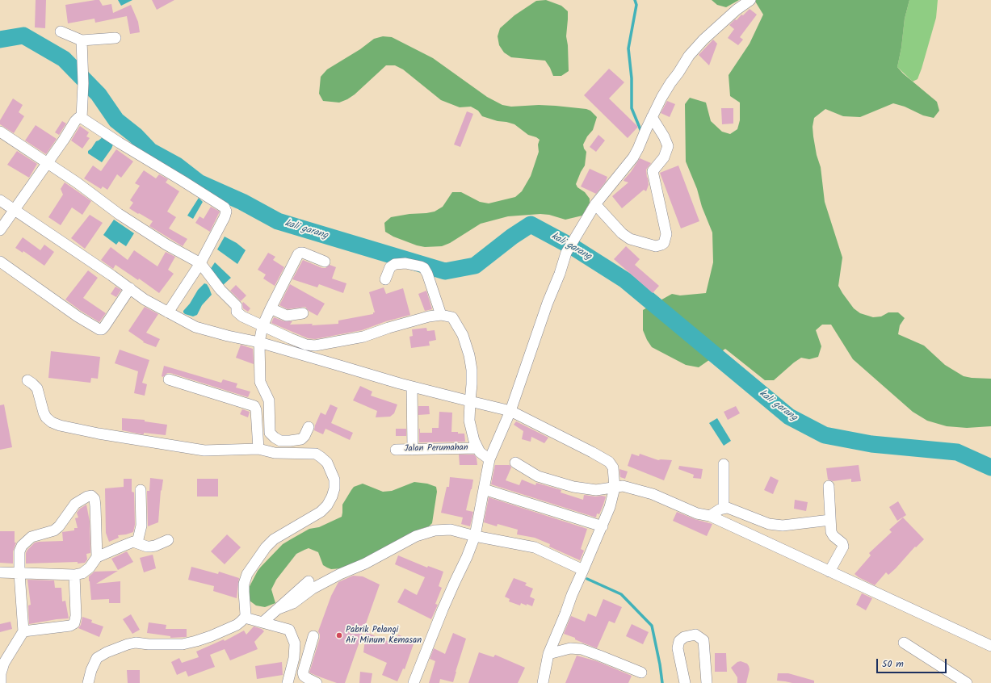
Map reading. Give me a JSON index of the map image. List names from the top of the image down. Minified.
{"streets":{"street":["Jalan Perumahan"]},"water":["kali garang"],"places":["Pabrik Pelangi Air Minum Kemasan"],"scale_bar":"50 m"}
